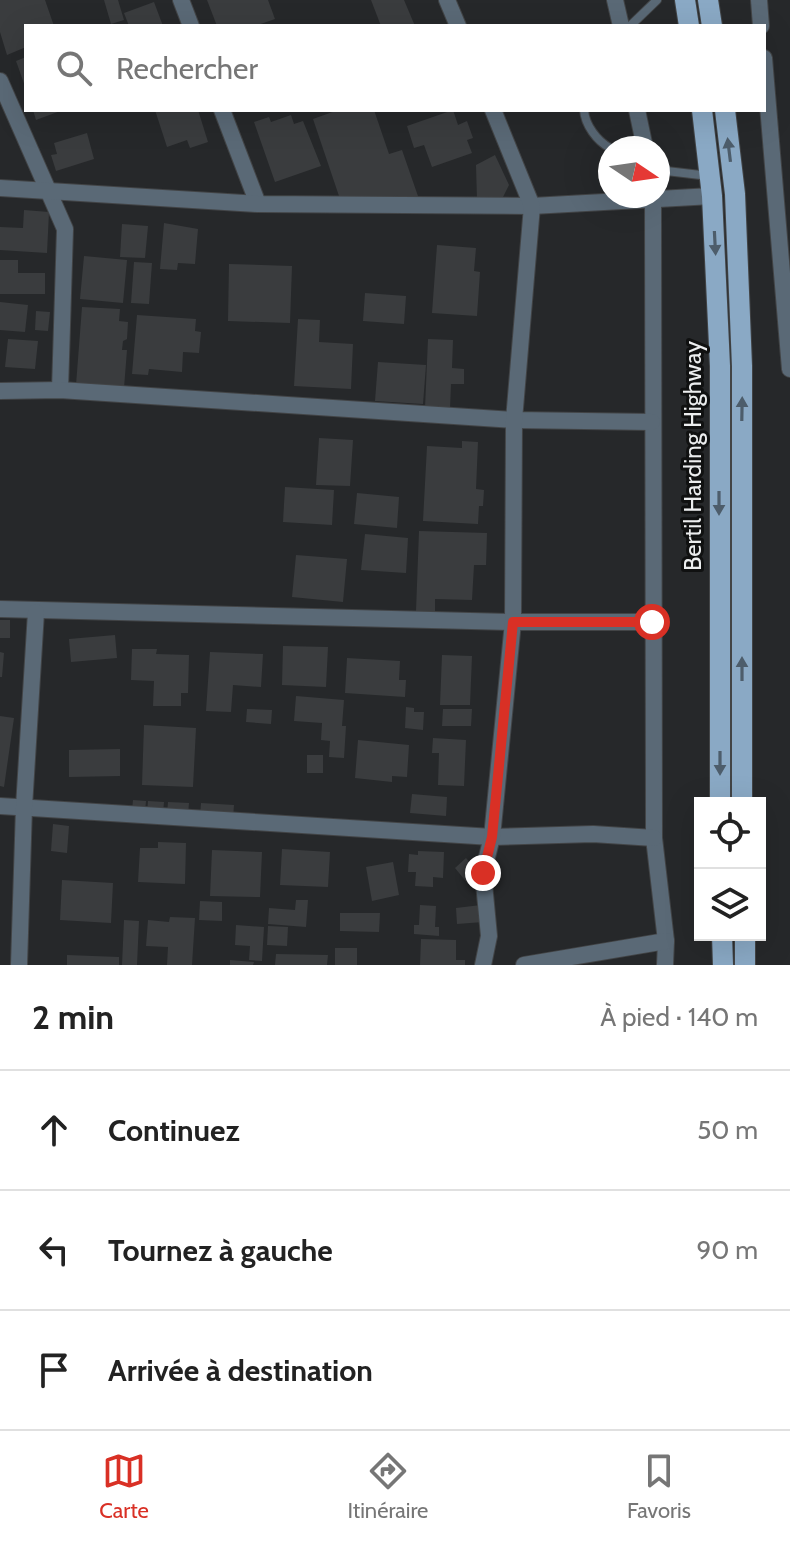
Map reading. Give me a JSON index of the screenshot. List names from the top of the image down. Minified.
{"streets":{"main road":["Bertil Harding Highway"]},"north":"right","page":{"search":"Rechercher","heading":["2 min","À pied · 140 m"],"list":[["Continuez","50 m"],["Tournez à gauche","90 m"],"Arrivée à destination"],"nav":["Carte","Itinéraire","Favoris"]}}
